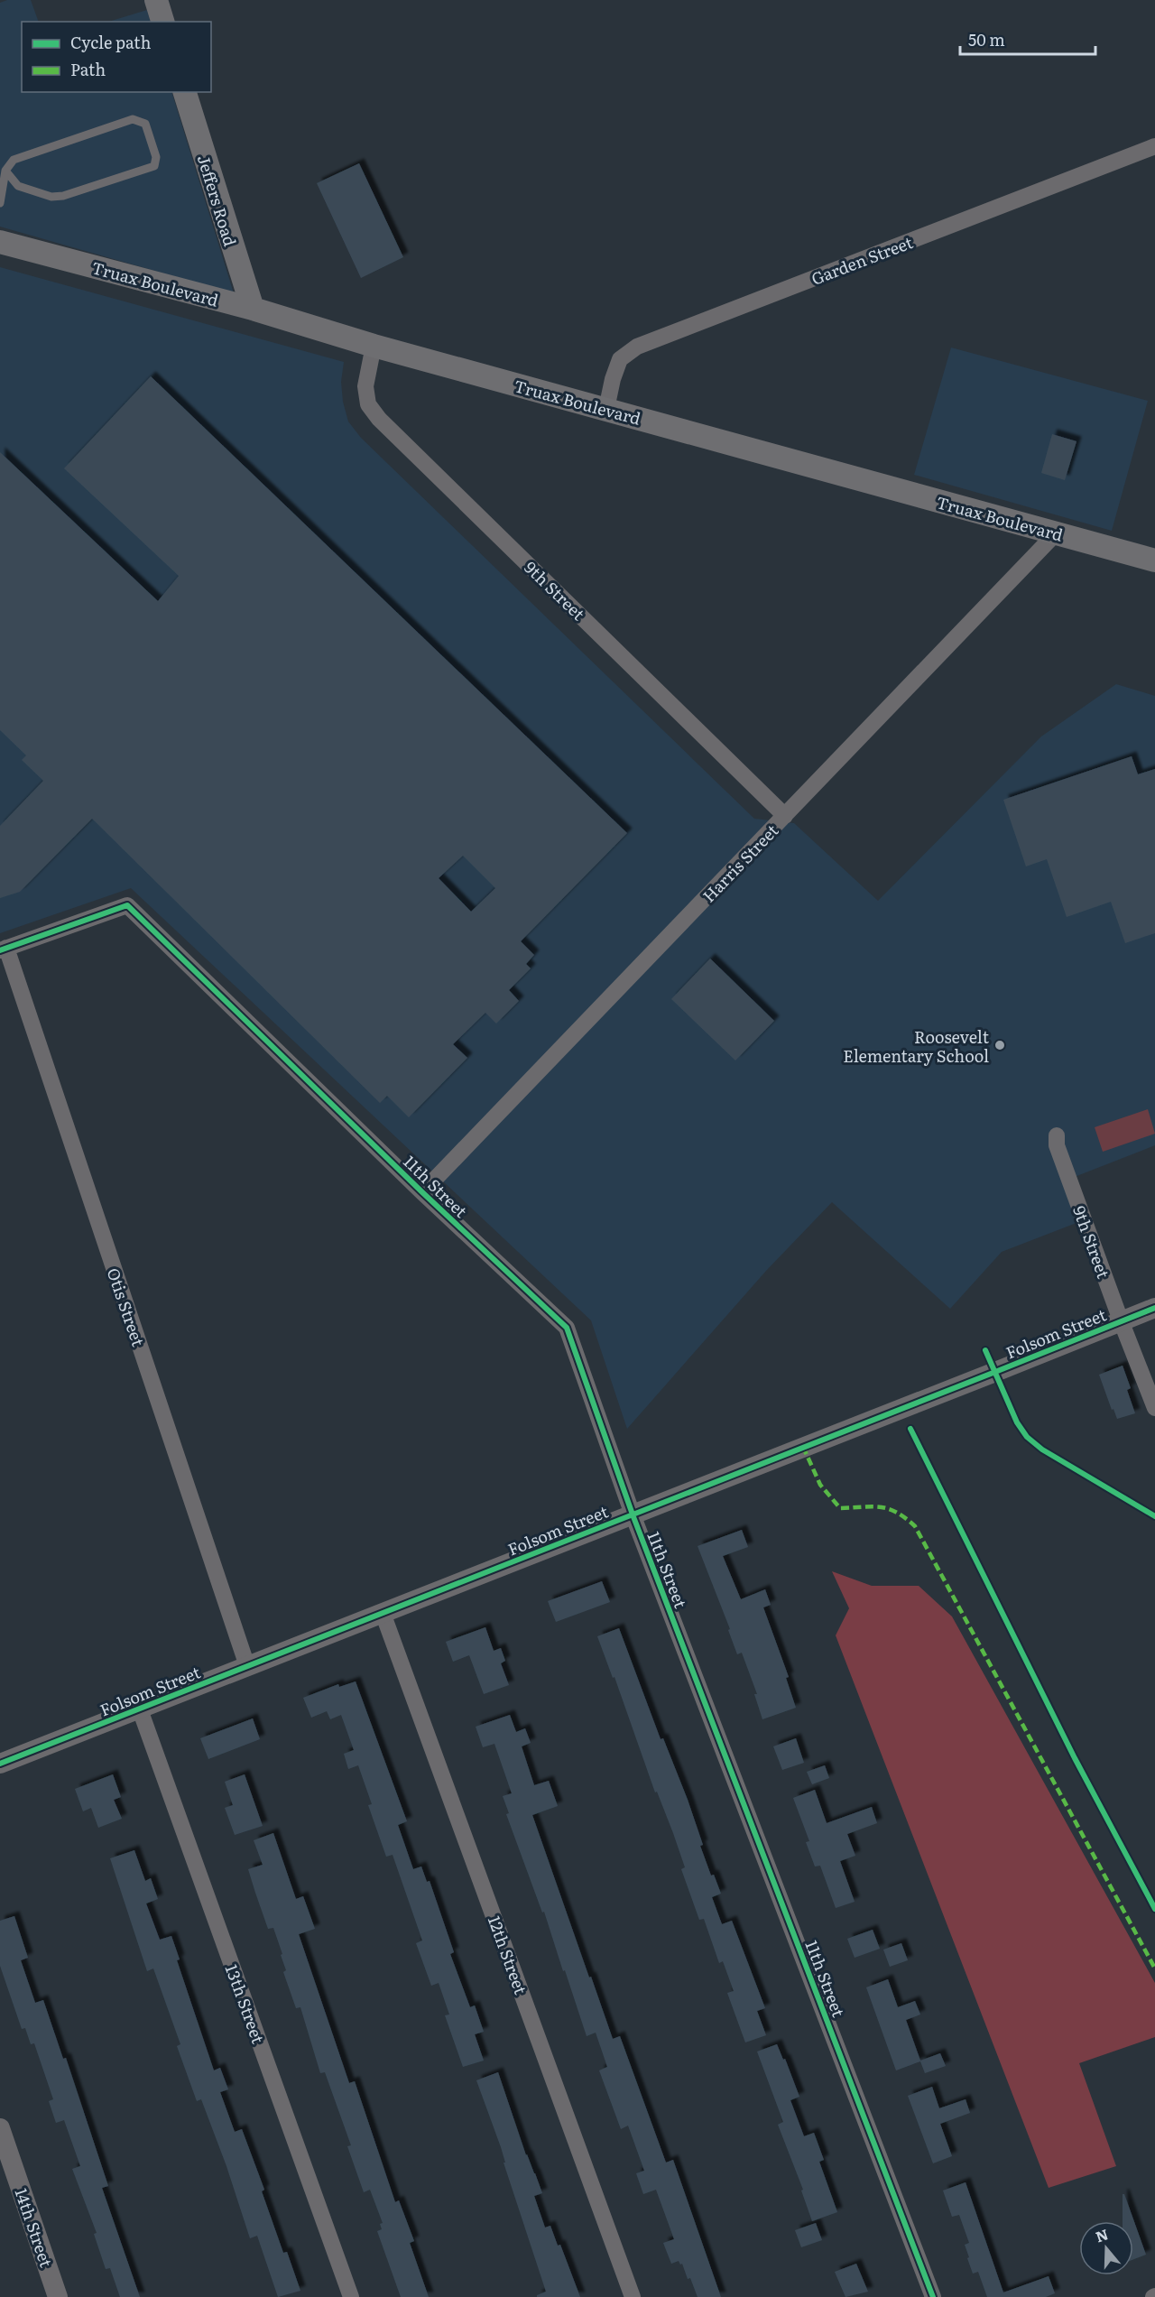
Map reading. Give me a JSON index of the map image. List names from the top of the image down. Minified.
{"streets":{"main road":["Jeffers Road","Truax Boulevard"],"street":["Garden Street","9th Street","Harris Street","11th Street","Otis Street","Folsom Street","12th Street","13th Street","14th Street"]},"crossings":[["Jeffers Road","Truax Boulevard"],["Garden Street","Truax Boulevard"],["Truax Boulevard","9th Street"],["Truax Boulevard","Harris Street"],["9th Street","Harris Street"],["9th Street","Folsom Street"],["Harris Street","11th Street"],["11th Street","Otis Street"],["11th Street","Folsom Street"],["Otis Street","Folsom Street"],["Folsom Street","12th Street"],["Folsom Street","13th Street"]],"places":["Roosevelt Elementary School"],"legend":["Cycle path","Path"],"scale_bar":"50 m","north":"top"}
